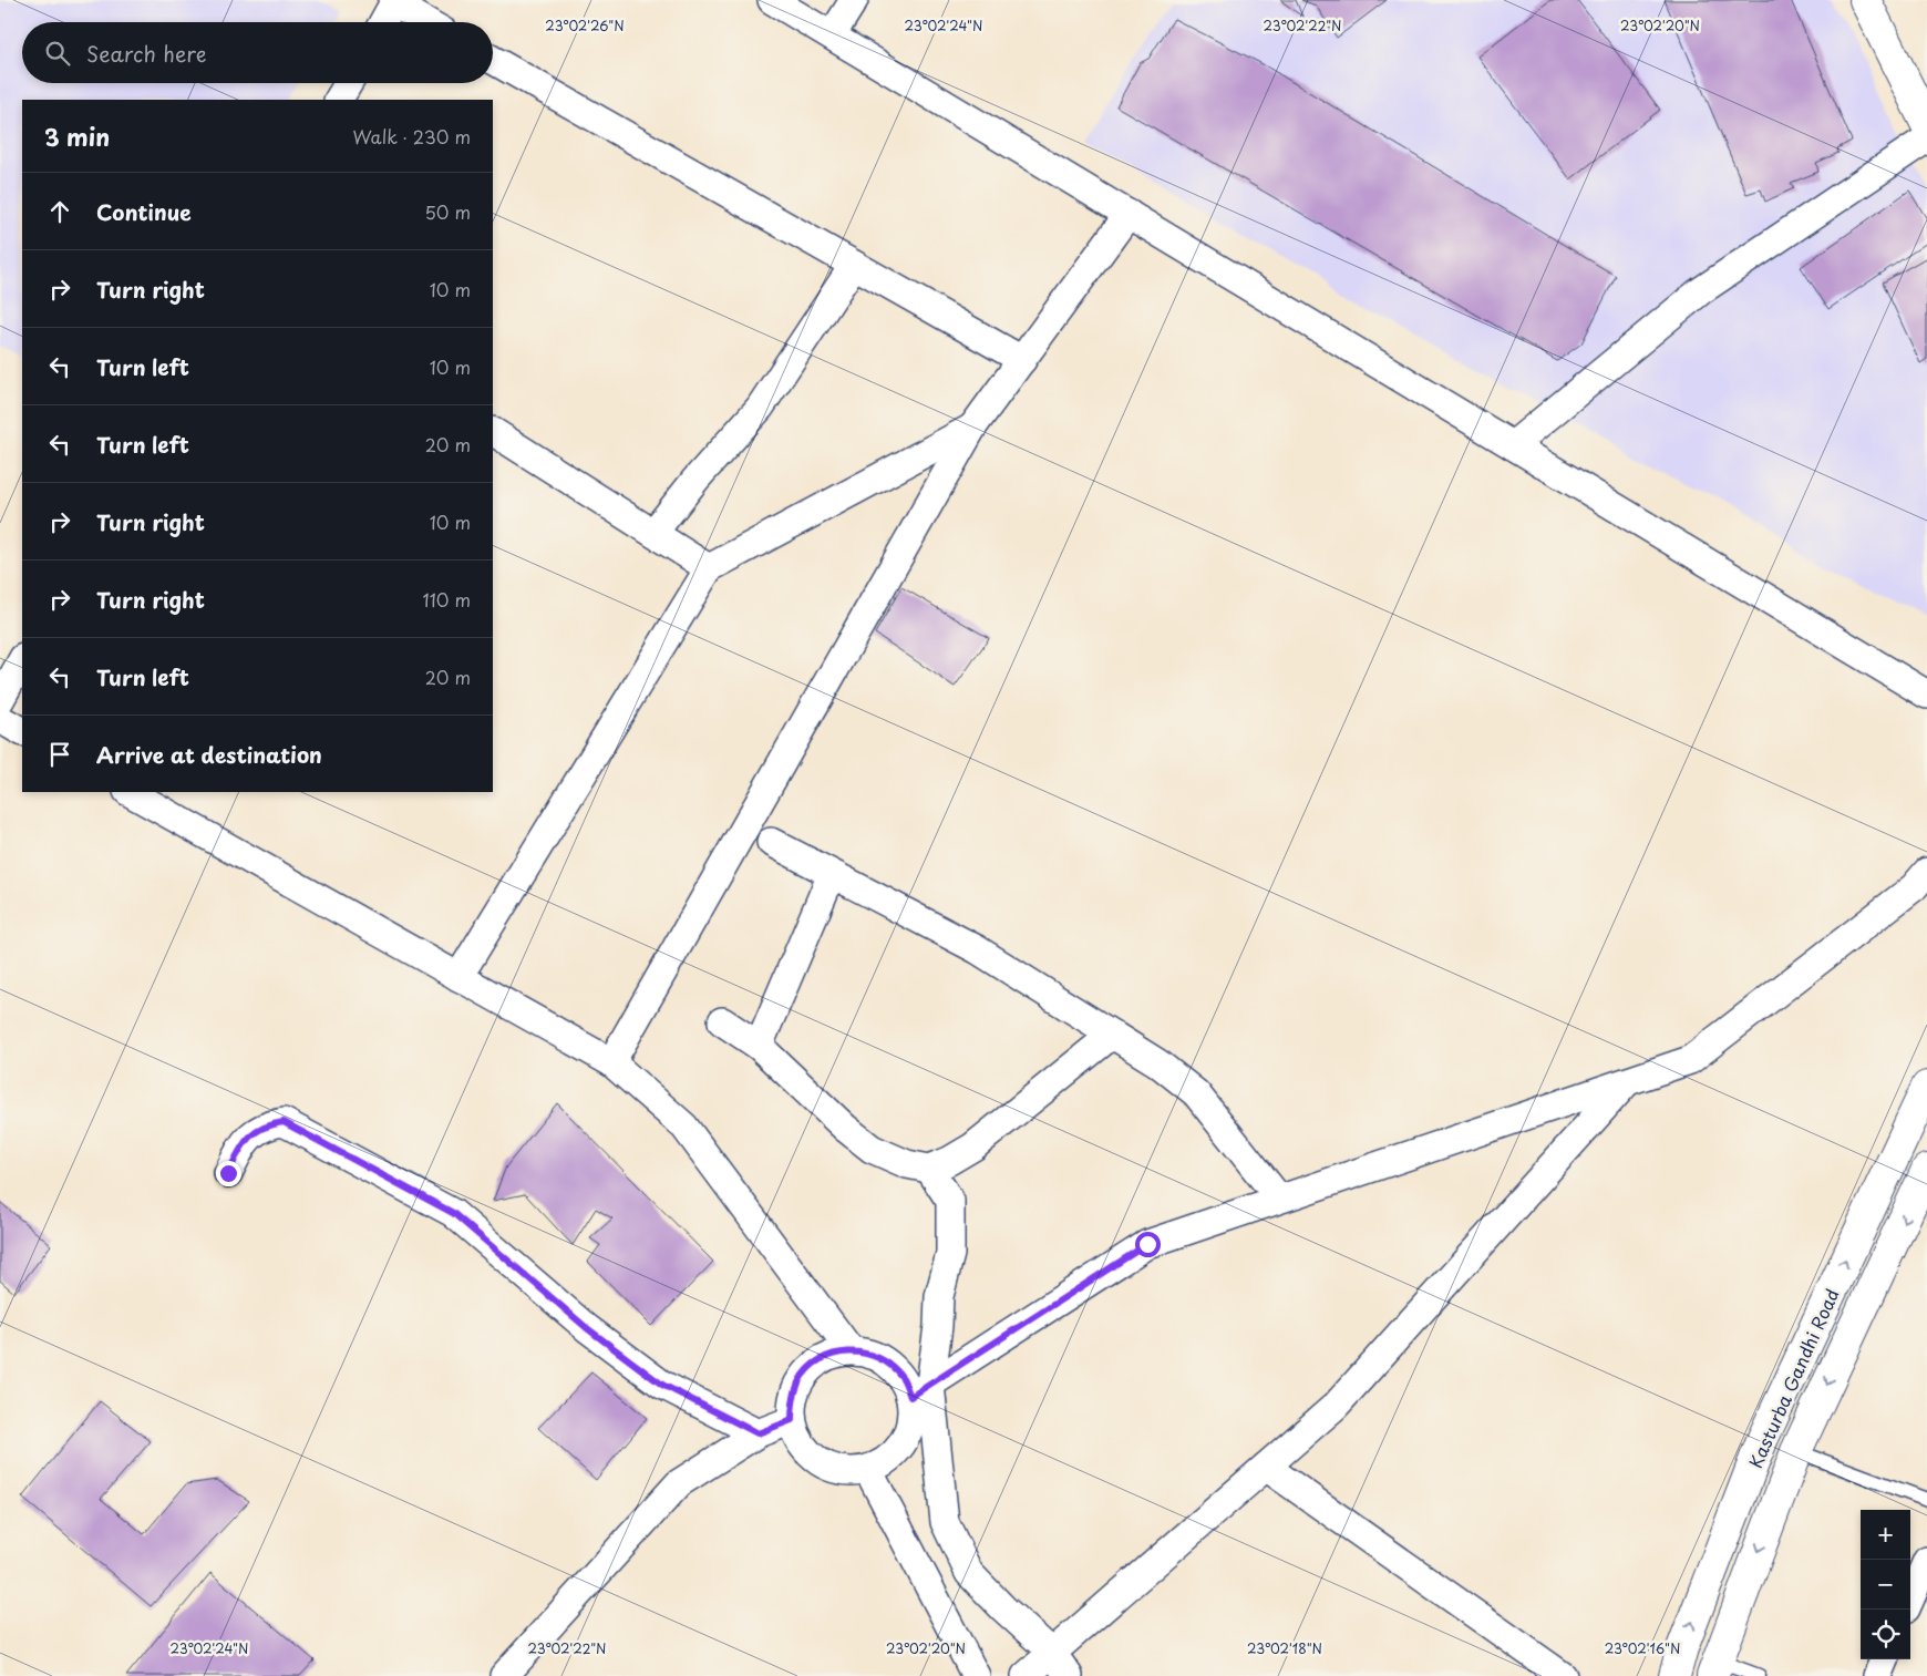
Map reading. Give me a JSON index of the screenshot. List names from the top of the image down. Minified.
{"streets":{"main road":["Kasturba Gandhi Road"]},"page":{"search":"Search here","heading":["3 min","Walk · 230 m"],"list":[["Continue","50 m"],["Turn right","10 m"],["Turn left","10 m"],["Turn left","20 m"],["Turn right","10 m"],["Turn right","110 m"],["Turn left","20 m"],"Arrive at destination"],"map_buttons":["+","−"]},"coordinates":["23°02'26\"N","23°02'24\"N","23°02'22\"N","23°02'20\"N","23°02'18\"N","23°02'16\"N"]}
